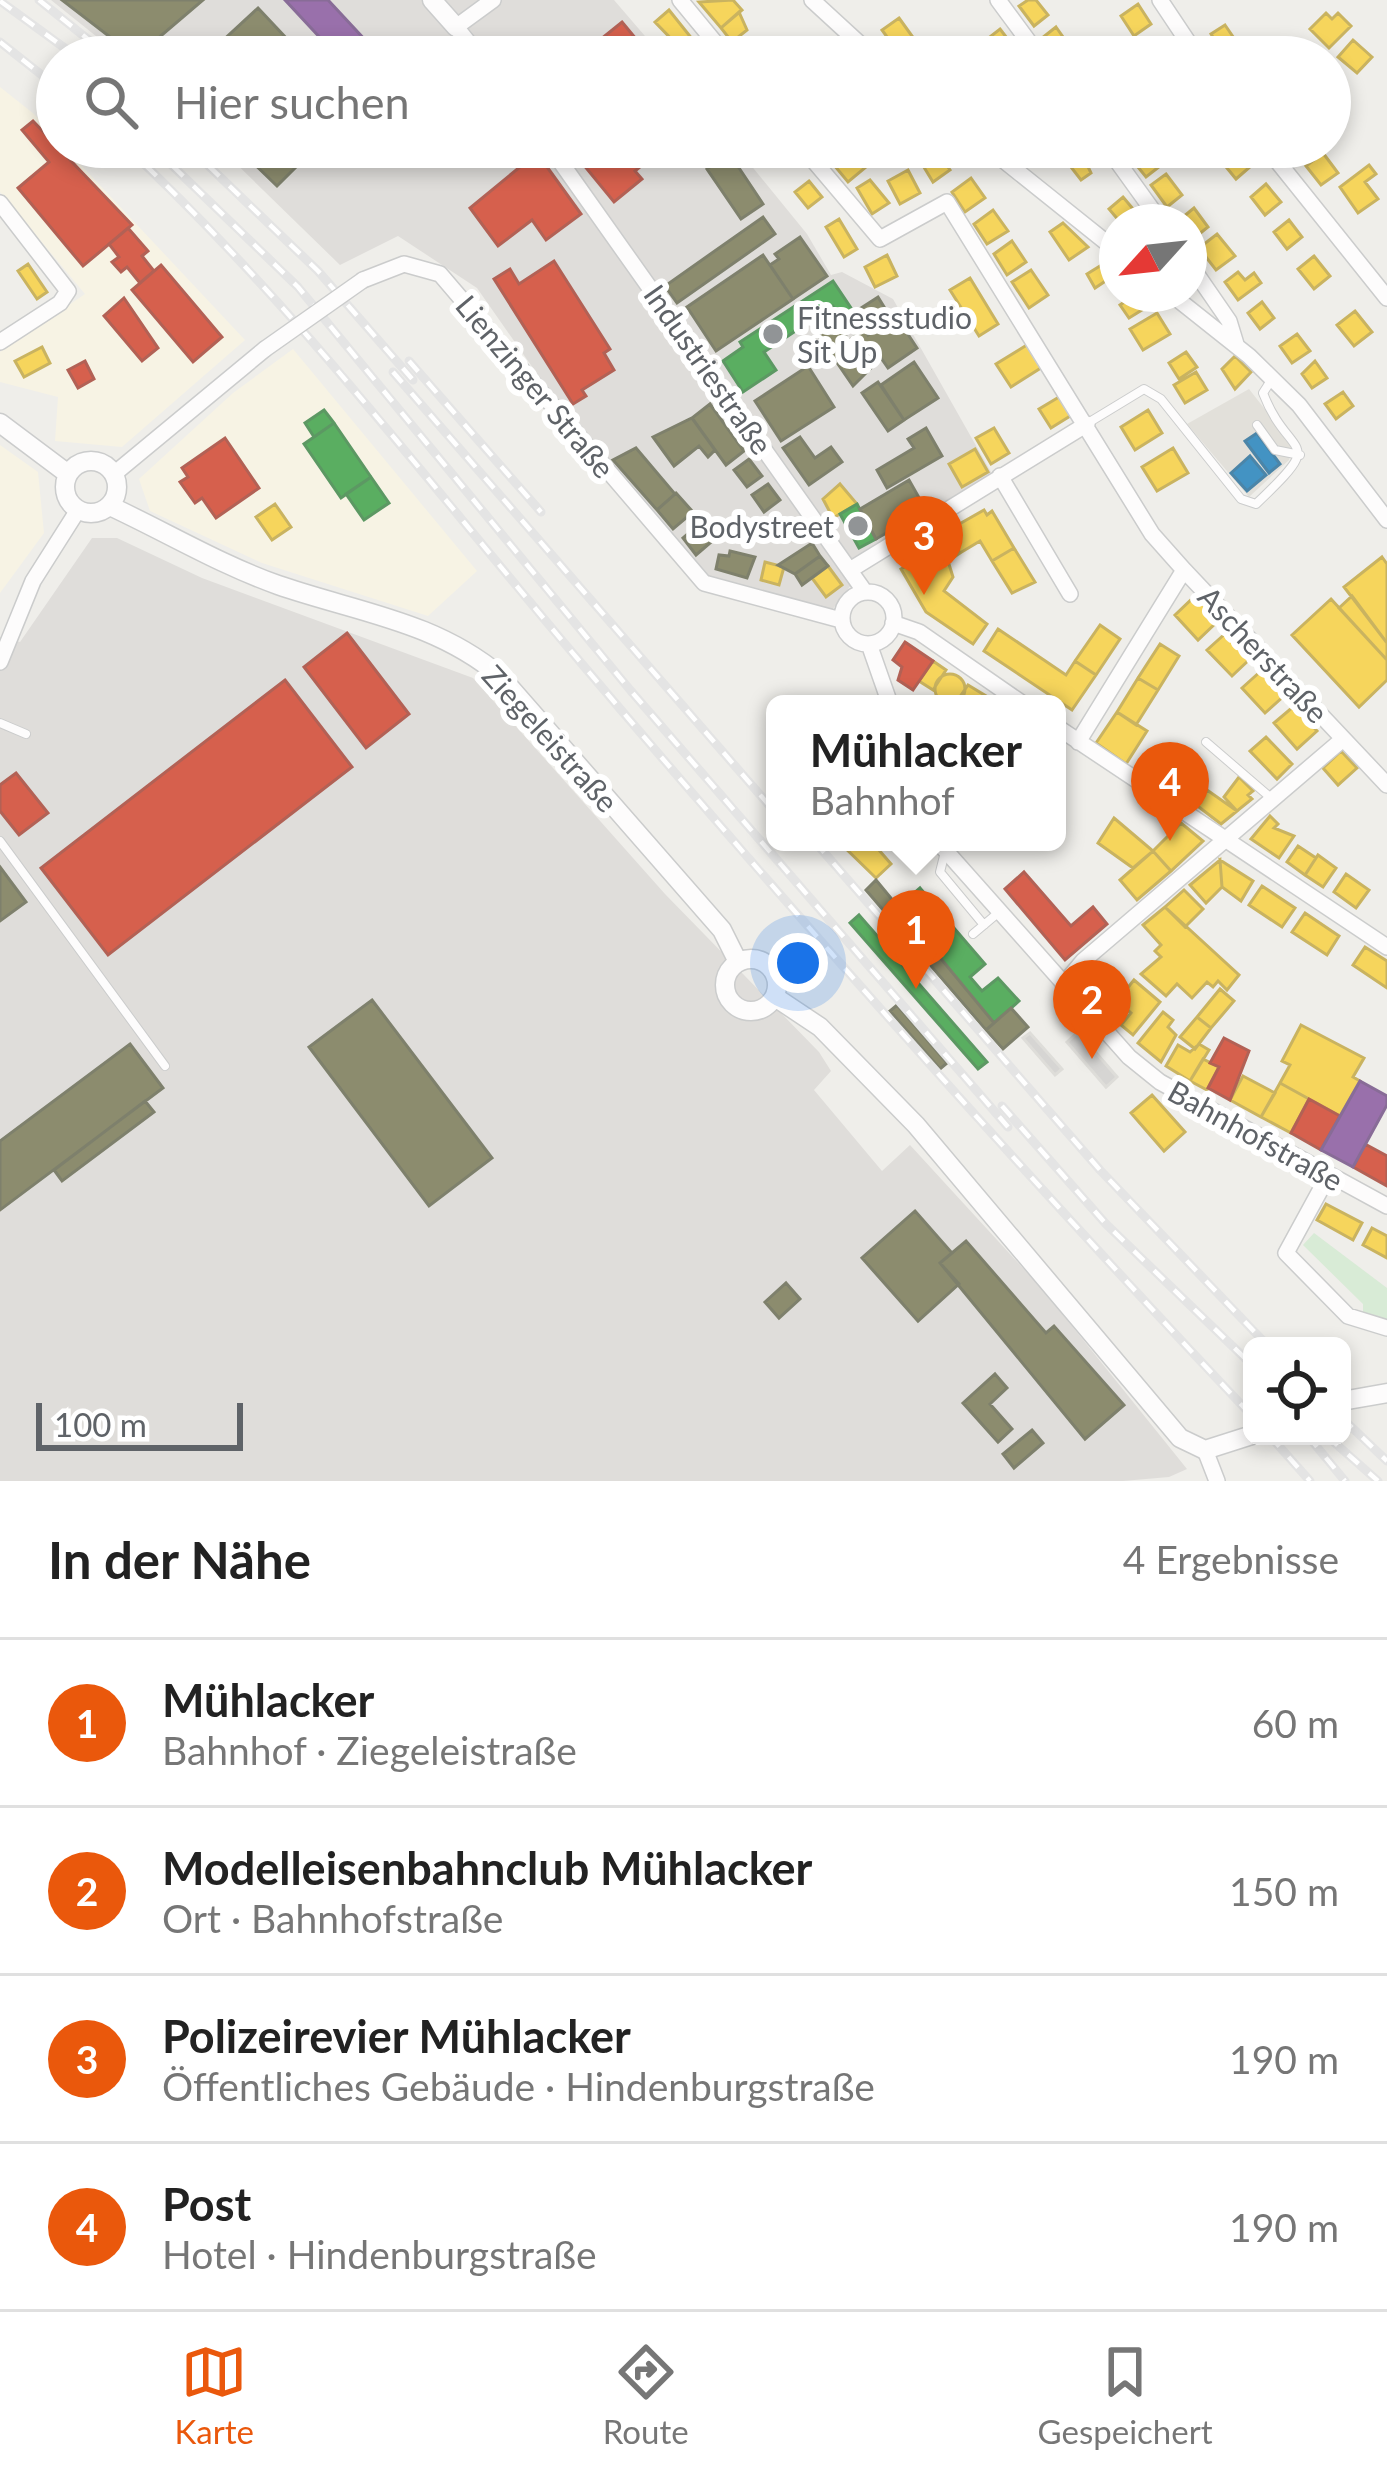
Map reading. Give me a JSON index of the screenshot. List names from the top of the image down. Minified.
{"streets":{"street":["Industriestraße","Lienzinger Straße","Ascherstraße","Ziegeleistraße","Bahnhofstraße"]},"crossings":[["Industriestraße","Lienzinger Straße"],["Lienzinger Straße","Ziegeleistraße"]],"places":["Fitnessstudio Sit Up","Bodystreet"],"scale_bar":"100 m","north":"bottom left","page":{"search":"Hier suchen","pins":["3","4","1","2"],"popup":["Mühlacker","Bahnhof"],"scale":"100 m","heading":["In der Nähe","4 Ergebnisse"],"list":[{"mark":"1","name":"Mühlacker","note":"Bahnhof · Ziegeleistraße","value":"60 m"},{"mark":"2","name":"Modelleisenbahnclub Mühlacker","note":"Ort · Bahnhofstraße","value":"150 m"},{"mark":"3","name":"Polizeirevier Mühlacker","note":"Öffentliches Gebäude · Hindenburgstraße","value":"190 m"},{"mark":"4","name":"Post","note":"Hotel · Hindenburgstraße","value":"190 m"}],"nav":["Karte","Route","Gespeichert"]}}
